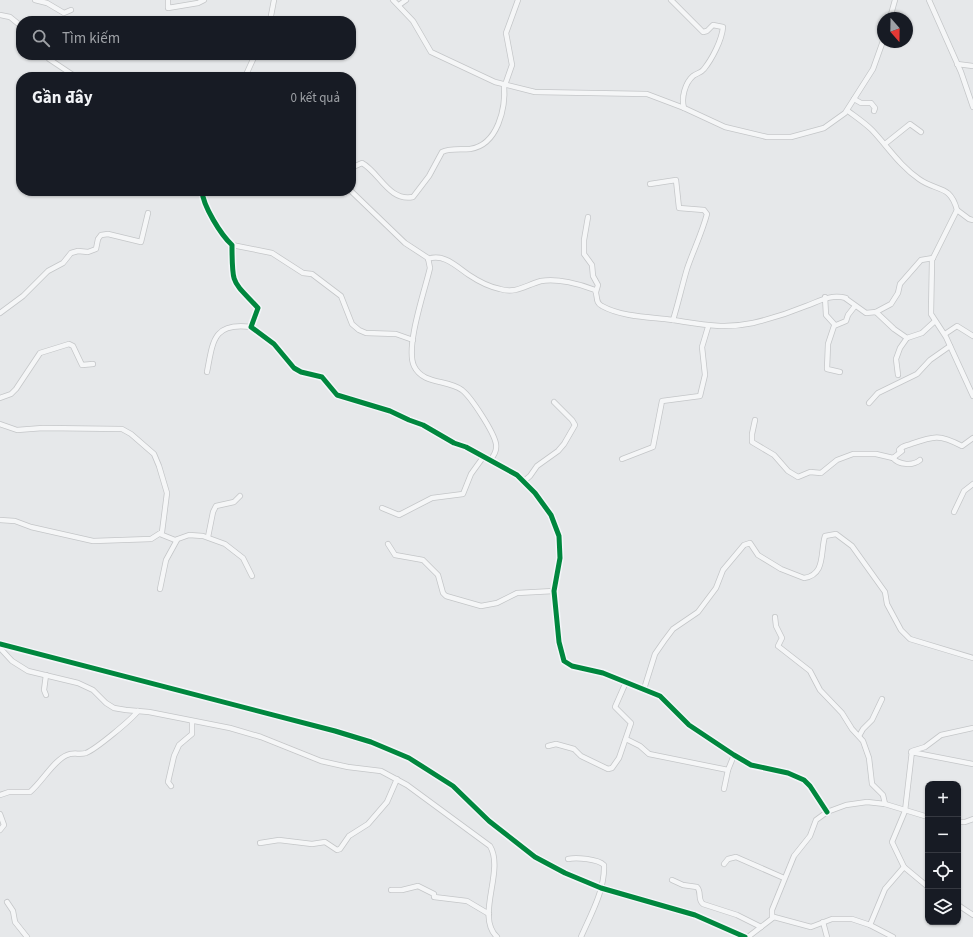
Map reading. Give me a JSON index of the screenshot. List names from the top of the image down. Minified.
{"north":"bottom","page":{"search":"Tìm kiếm","heading":["Gần đây","0 kết quả"],"map_buttons":["+","−"]}}
